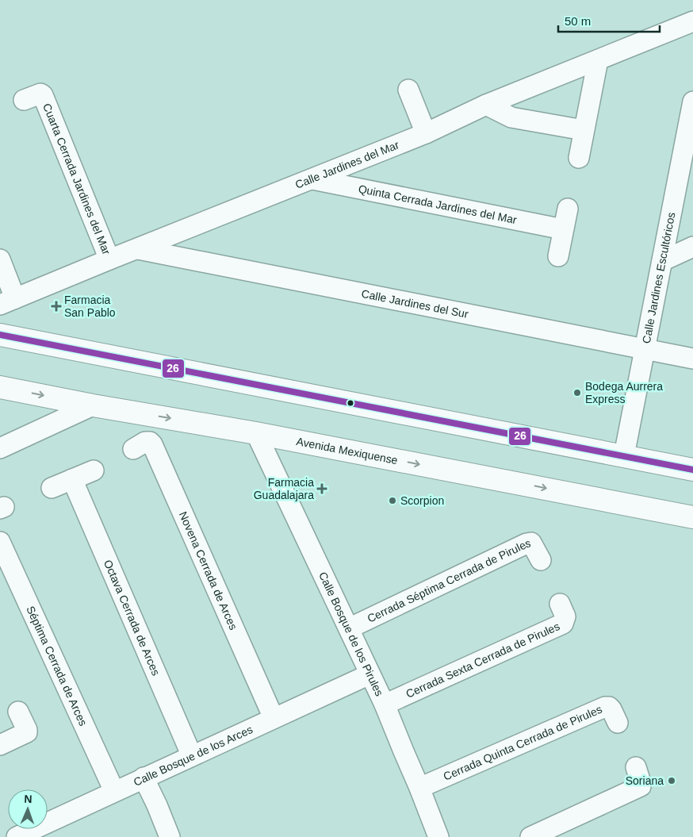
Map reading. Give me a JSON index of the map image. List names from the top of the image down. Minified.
{"streets":{"main road":["Avenida Mexiquense"],"street":["Calle Jardines del Mar","Cuarta Cerrada Jardines del Mar","Quinta Cerrada Jardines del Mar","Calle Jardines Escultóricos","Calle Jardines del Sur","Novena Cerrada de Arces","Cerrada Séptima Cerrada de Pirules","Octava Cerrada de Arces","Calle Bosque de los Pirules","Cerrada Sexta Cerrada de Pirules","Séptima Cerrada de Arces","Cerrada Quinta Cerrada de Pirules","Calle Bosque de los Arces"]},"crossings":[["Calle Jardines del Mar","Cuarta Cerrada Jardines del Mar"],["Calle Jardines del Mar","Quinta Cerrada Jardines del Mar"],["Calle Jardines del Mar","Calle Jardines del Sur"],["Calle Jardines Escultóricos","Calle Jardines del Sur"],["Avenida Mexiquense","Calle Bosque de los Pirules"],["Novena Cerrada de Arces","Calle Bosque de los Arces"],["Cerrada Séptima Cerrada de Pirules","Calle Bosque de los Pirules"],["Octava Cerrada de Arces","Calle Bosque de los Arces"],["Calle Bosque de los Pirules","Cerrada Sexta Cerrada de Pirules"],["Calle Bosque de los Pirules","Cerrada Quinta Cerrada de Pirules"],["Calle Bosque de los Pirules","Calle Bosque de los Arces"],["Séptima Cerrada de Arces","Calle Bosque de los Arces"]],"places":{"health":["Farmacia San Pablo","Farmacia Guadalajara"],"other":["Bodega Aurrera Express","Scorpion","Soriana"]},"lines":["transit line 26"],"scale_bar":"50 m","north":"top"}
